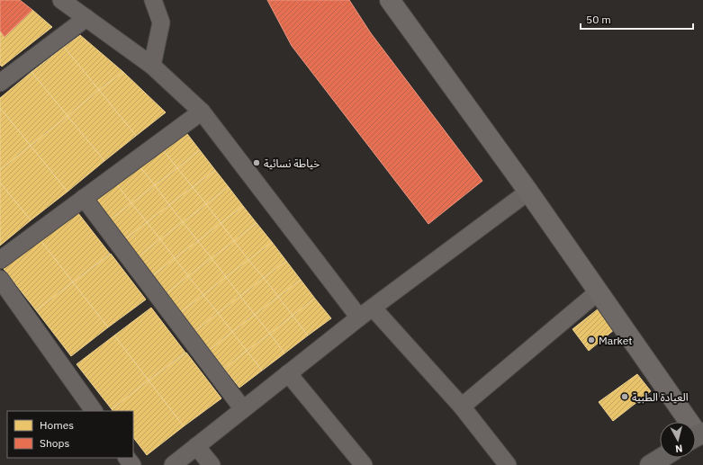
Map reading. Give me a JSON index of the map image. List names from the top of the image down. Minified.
{"places":["خياطة نسائية","Market","العيادة الطبية"],"legend":["Homes","Shops"],"scale_bar":"50 m","north":"bottom"}
